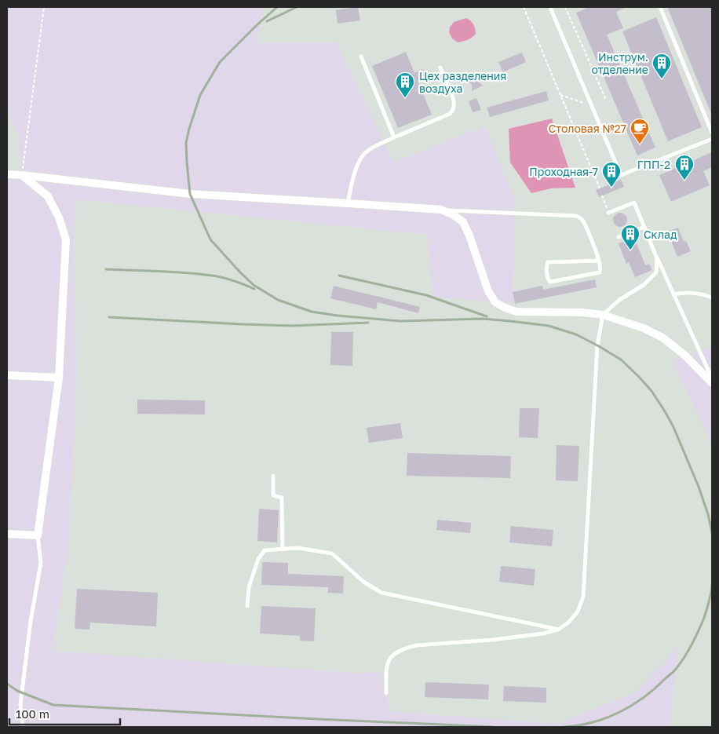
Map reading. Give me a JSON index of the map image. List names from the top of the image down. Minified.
{"places":{"building":["Инструм. отделение","Цех разделения воздуха","ГПП-2","Проходная-7","Склад"],"cafe":["Столовая №27"]},"scale_bar":"100 m"}
